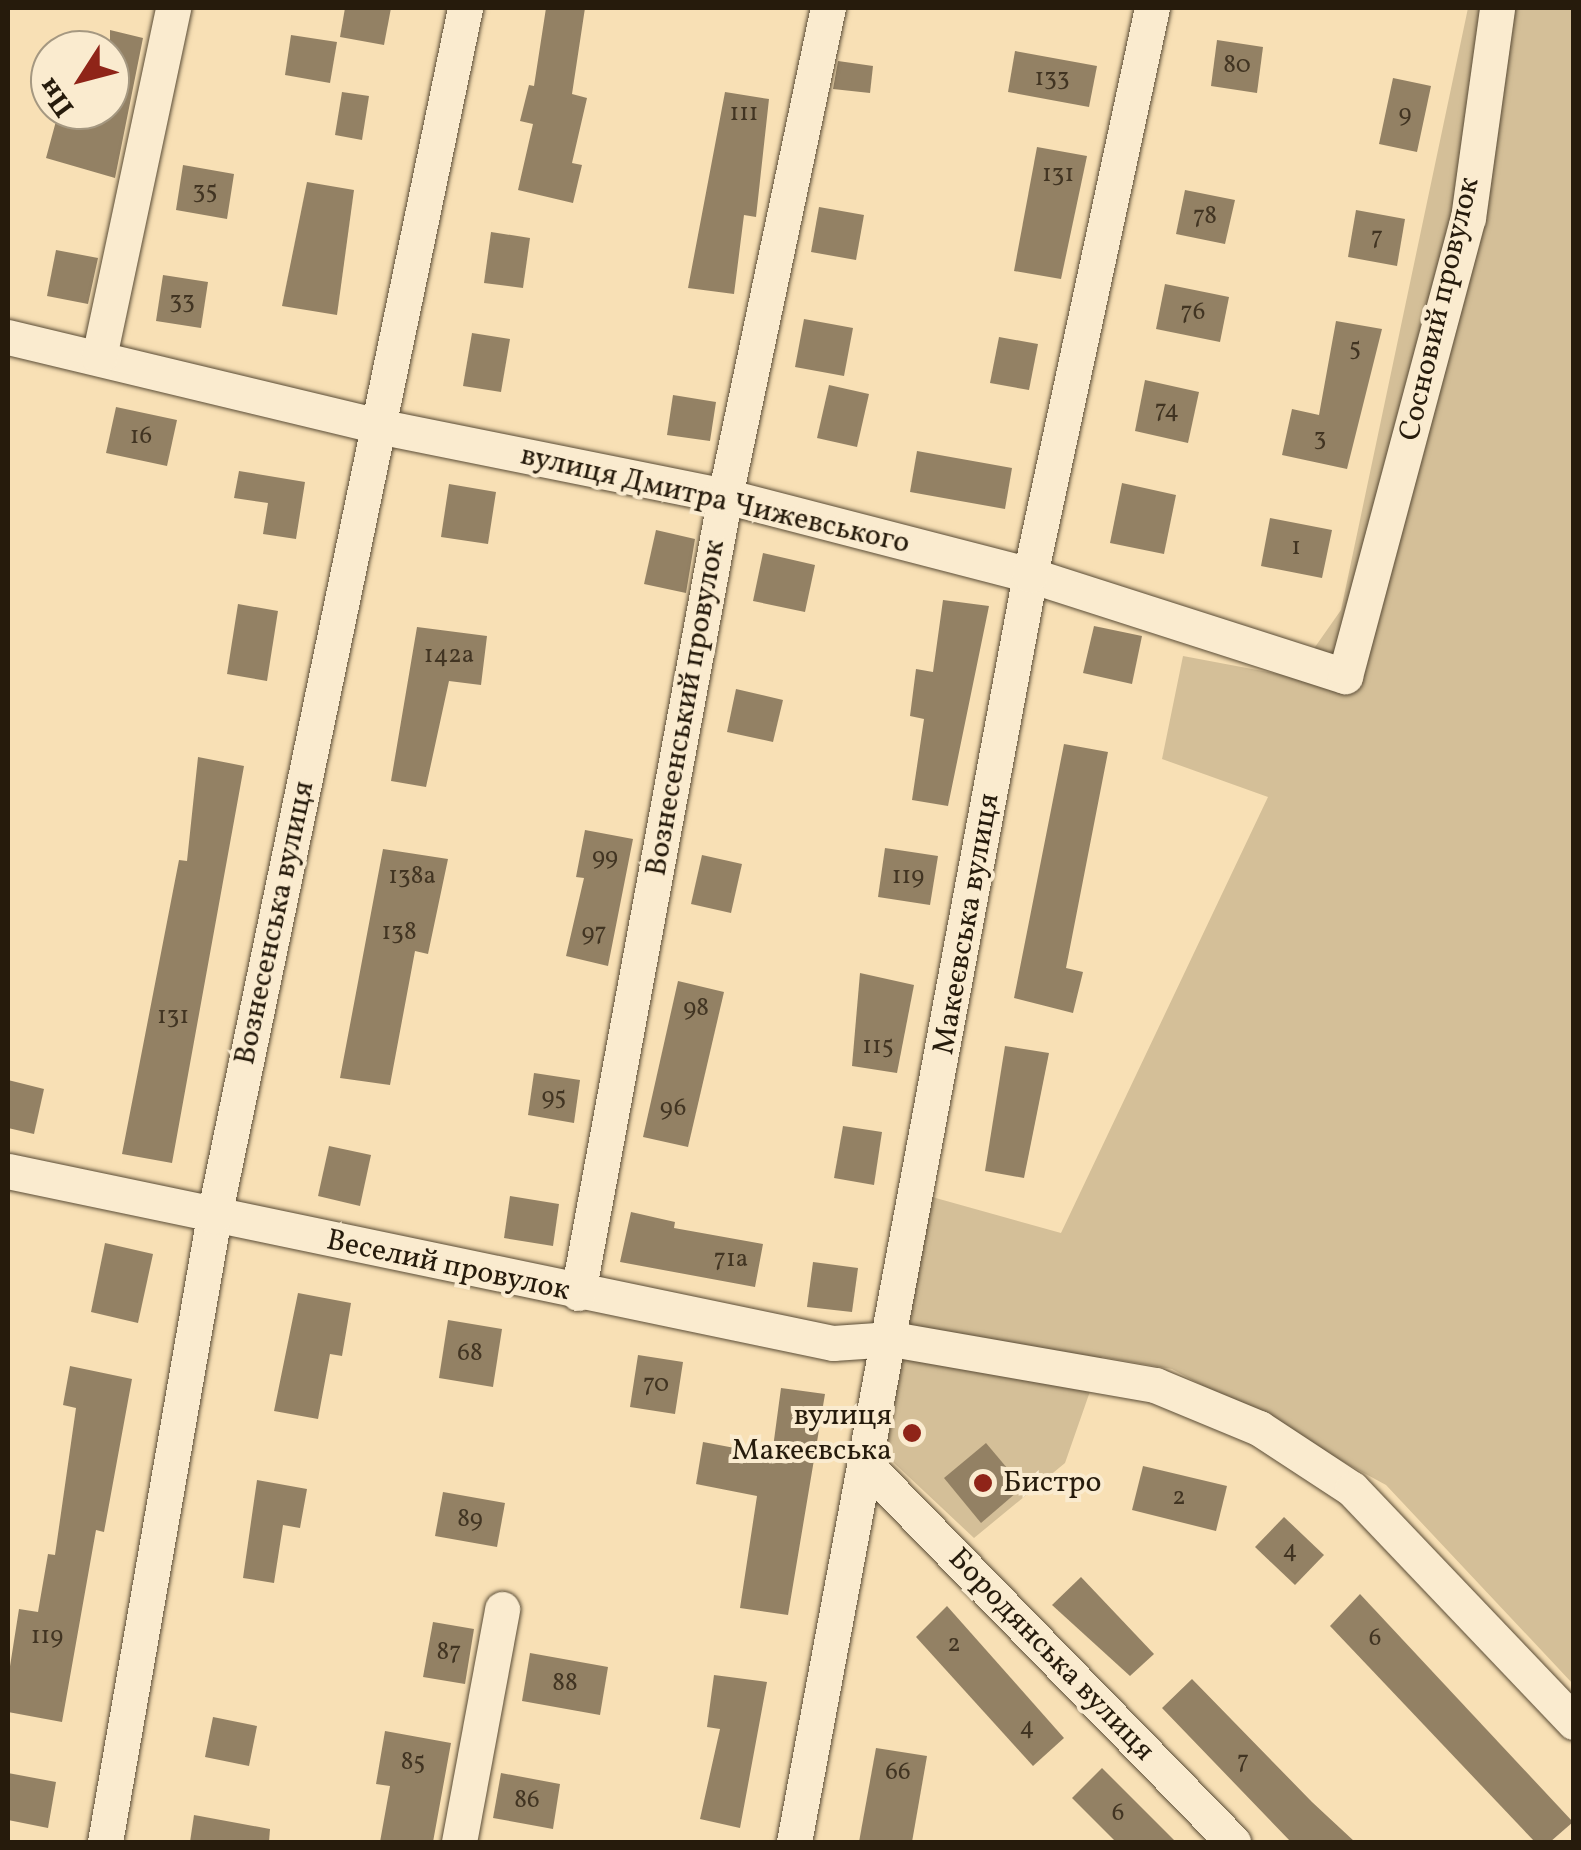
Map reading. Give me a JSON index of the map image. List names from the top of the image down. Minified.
{"streets":{"street":["Сосновий провулок","вулиця Дмитра Чижевського","Вознесенський провулок","Вознесенська вулиця","Макеєвська вулиця","Веселий провулок","Бородянська вулиця"]},"crossings":[["Сосновий провулок","вулиця Дмитра Чижевського"],["вулиця Дмитра Чижевського","Вознесенський провулок"],["вулиця Дмитра Чижевського","Вознесенська вулиця"],["вулиця Дмитра Чижевського","Макеєвська вулиця"],["Вознесенський провулок","Веселий провулок"],["Вознесенська вулиця","Веселий провулок"],["Макеєвська вулиця","Веселий провулок"],["Макеєвська вулиця","Бородянська вулиця"]],"places":["вулиця Макеєвська","Бистро"],"house_numbers":["80","133","111","9","131","35","78","7","33","76","5","74","16","3","1","142а","99","138а","119","138","97","98","131","115","95","96","71а","68","70","2","89","4","119","6","2","87","88","4","7","85","66","86","6"],"north":"bottom left"}
